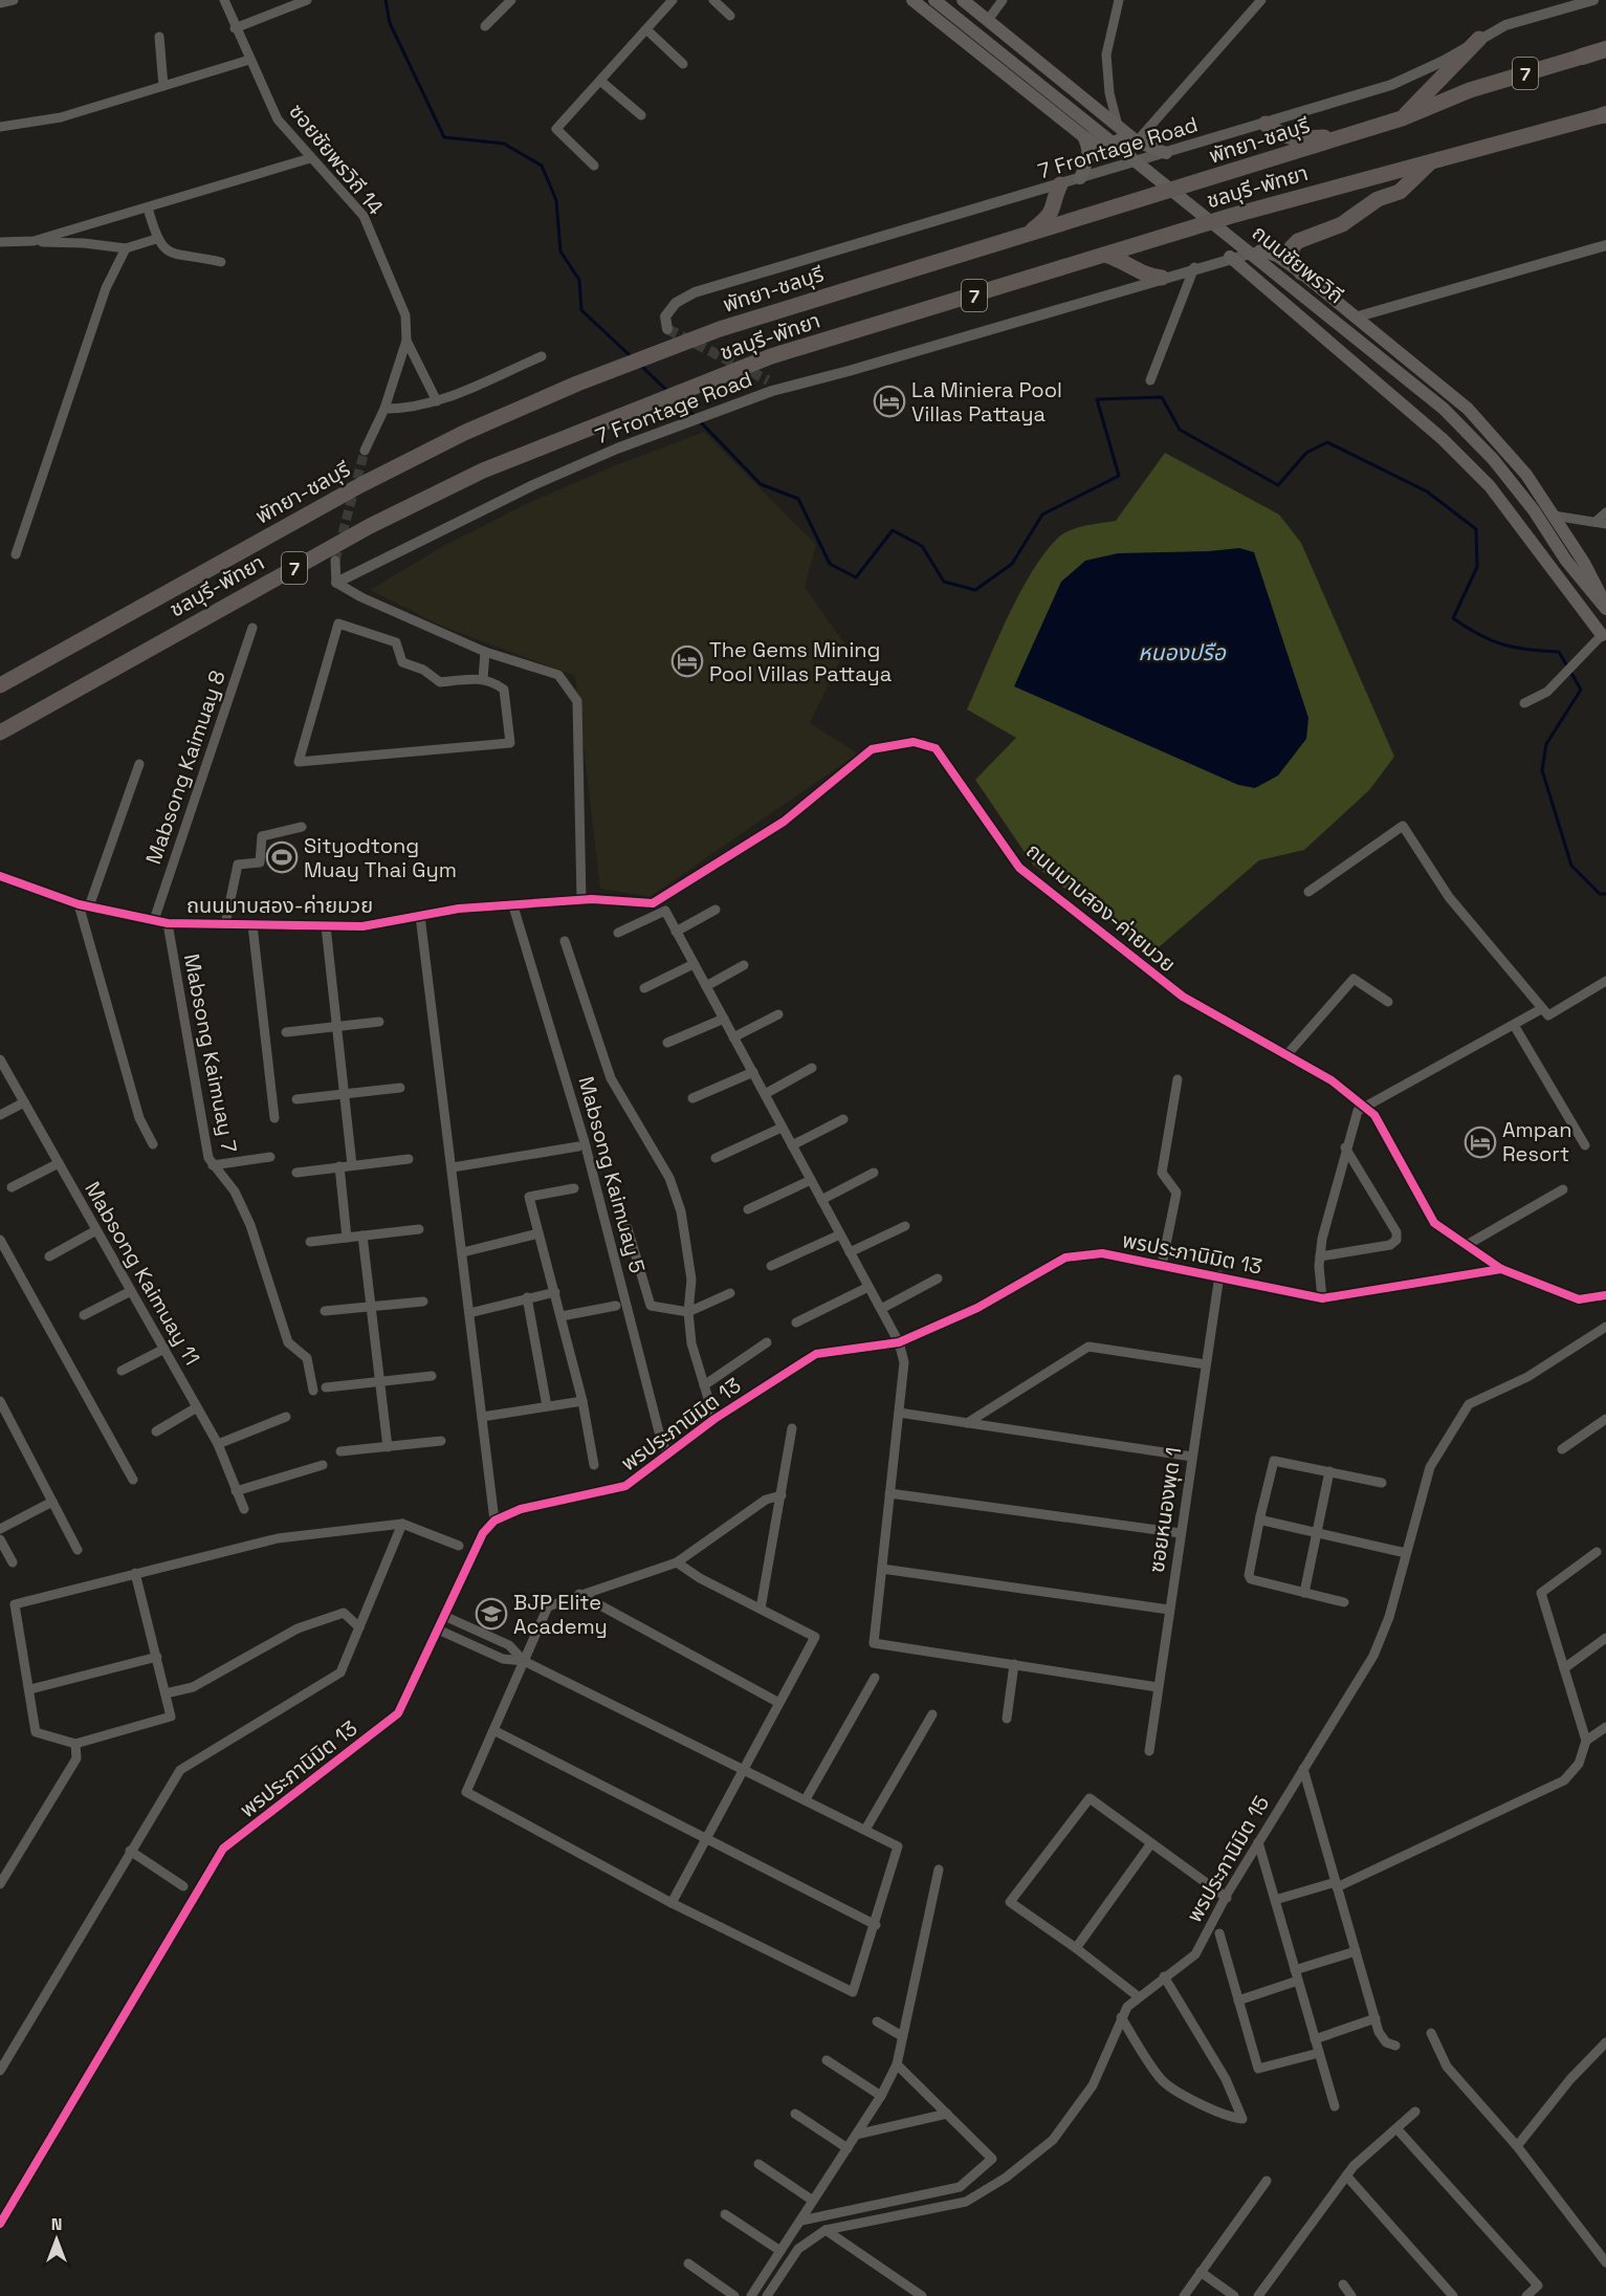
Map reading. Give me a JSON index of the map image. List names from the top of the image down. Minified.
{"streets":{"highway":["7","พัทยา-ชลบุรี","ชลบุรี-พัทยา"],"main road":["ถนนชัยพรวิถี"],"street":["7 Frontage Road","ซอยชัยพรวิถี 14","Mabsong Kaimuay 8","ถนนมาบสอง-ค่ายมวย","Mabsong Kaimuay 7","Mabsong Kaimuay 5","พรประภานิมิต 13","Mabsong Kaimuay 11","ซอยหนองพุด 1","พรประภานิมิต 15"]},"crossings":[["7 Frontage Road","ถนนชัยพรวิถี"],["Mabsong Kaimuay 8","ถนนมาบสอง-ค่ายมวย"],["ถนนมาบสอง-ค่ายมวย","Mabsong Kaimuay 7"],["ถนนมาบสอง-ค่ายมวย","Mabsong Kaimuay 5"],["ถนนมาบสอง-ค่ายมวย","พรประภานิมิต 13"],["Mabsong Kaimuay 5","พรประภานิมิต 13"],["พรประภานิมิต 13","ซอยหนองพุด 1"]],"water":["หนองปรือ"],"places":{"hotel":["La Miniera Pool Villas Pattaya","The Gems Mining Pool Villas Pattaya","Ampan Resort"],"sports":["Sityodtong Muay Thai Gym"],"school or university":["BJP Elite Academy"]},"north":"top"}
